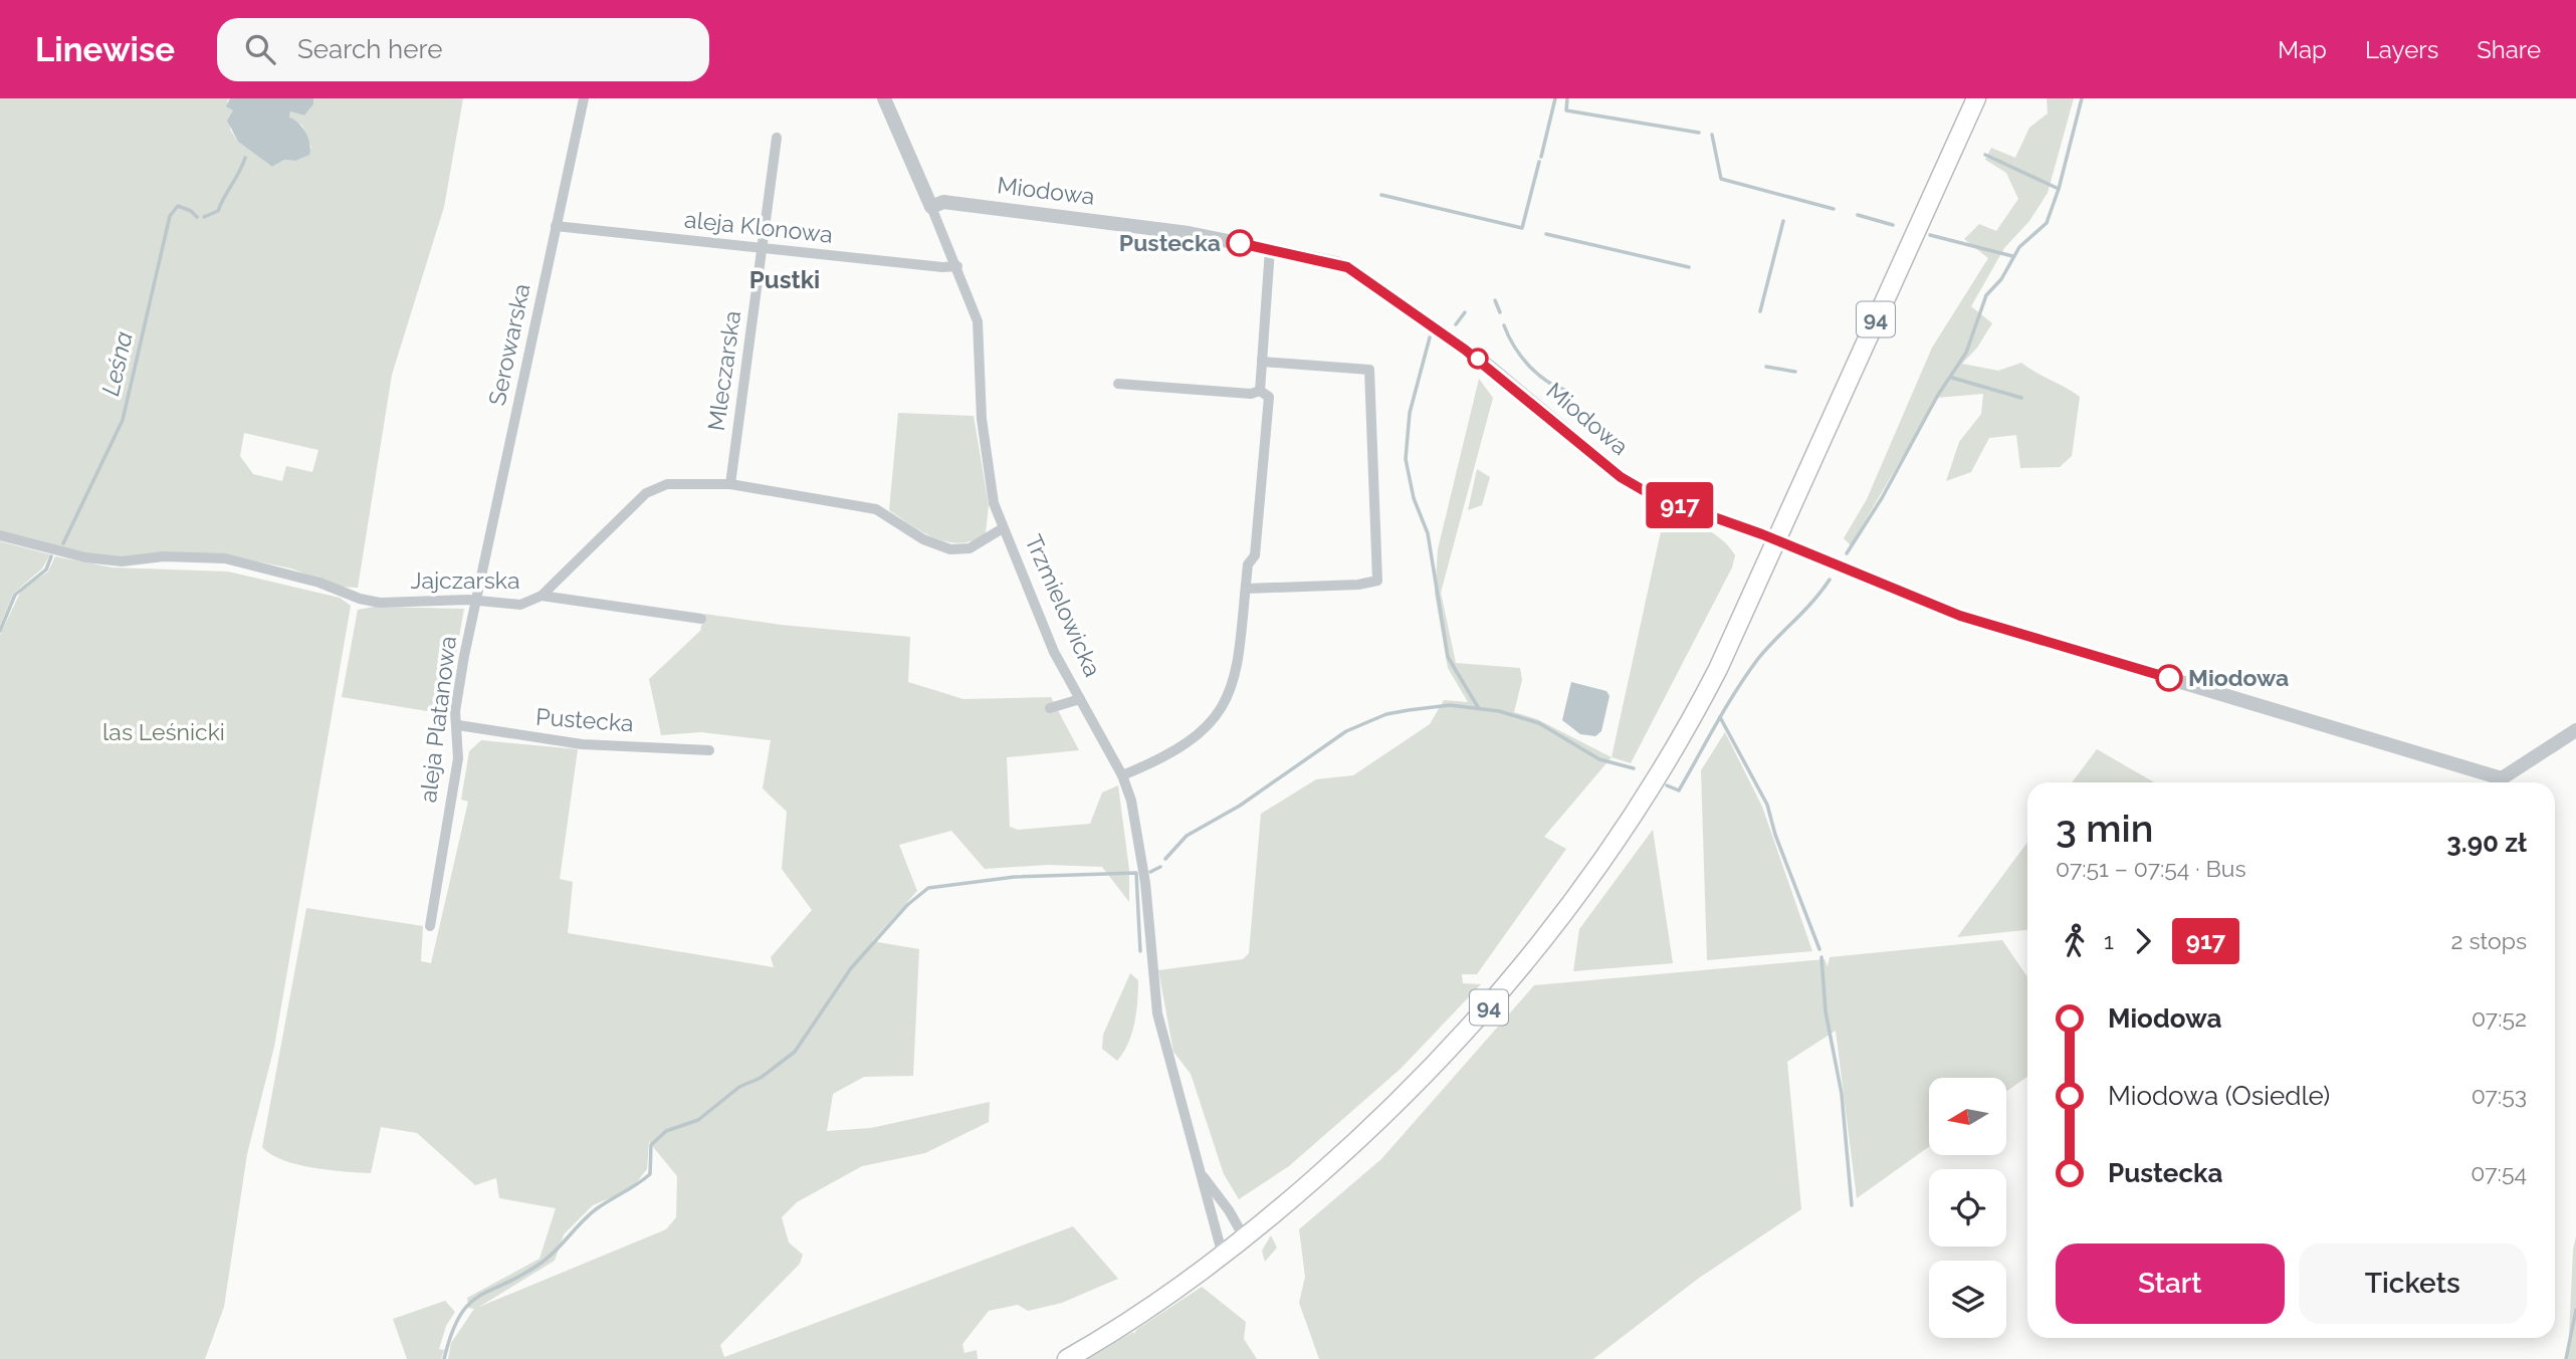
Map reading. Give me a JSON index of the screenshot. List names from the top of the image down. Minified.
{"streets":{"main road":["94"],"street":["Miodowa","aleja Klonowa","Serowarska","Mleczarska","Jajczarska","Trzmielowicka","aleja Platanowa","Pustecka"]},"crossings":[["Miodowa","94"],["Miodowa","Trzmielowicka"],["aleja Klonowa","Serowarska"],["aleja Klonowa","Mleczarska"],["aleja Klonowa","Trzmielowicka"],["94","Trzmielowicka"],["Serowarska","Jajczarska"],["Serowarska","aleja Platanowa"],["Mleczarska","Jajczarska"],["Jajczarska","Trzmielowicka"],["Jajczarska","aleja Platanowa"],["aleja Platanowa","Pustecka"]],"districts":["Pustki"],"water":["Leśna"],"parks":["las Leśnicki"],"places":["Pustecka","Miodowa"],"lines":["bus line 917"],"north":"left","page":{"header":"Linewise","search":"Search here","nav":["Map","Layers","Share"],"on_map":"917","heading":["3 min","07:51 – 07:54 · Bus","3.90 zł"],"legs":["1","917","2 stops"],"list":[{"name":"Miodowa","value":"07:52"},{"name":"Miodowa (Osiedle)","value":"07:53"},{"name":"Pustecka","value":"07:54"}],"buttons":["Start","Tickets"]}}
